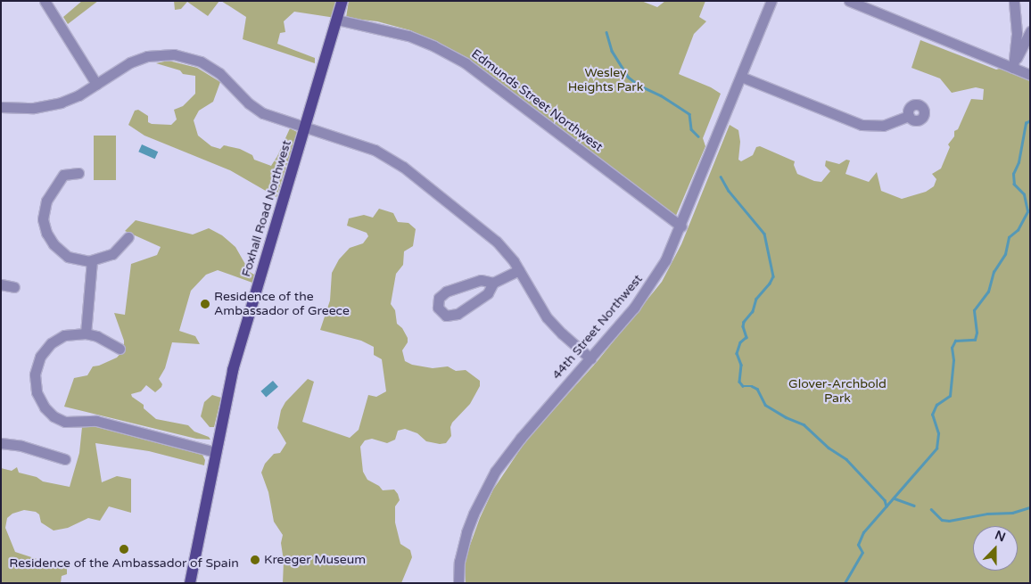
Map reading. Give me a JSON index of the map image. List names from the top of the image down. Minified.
{"streets":{"main road":["Foxhall Road Northwest"],"street":["Edmunds Street Northwest","44th Street Northwest"]},"crossings":[["Edmunds Street Northwest","Foxhall Road Northwest"],["Edmunds Street Northwest","44th Street Northwest"]],"parks":["Wesley Heights Park","Glover-Archbold Park"],"places":["Residence of the Ambassador of Greece","Residence of the Ambassador of Spain","Kreeger Museum"],"north":"top"}
